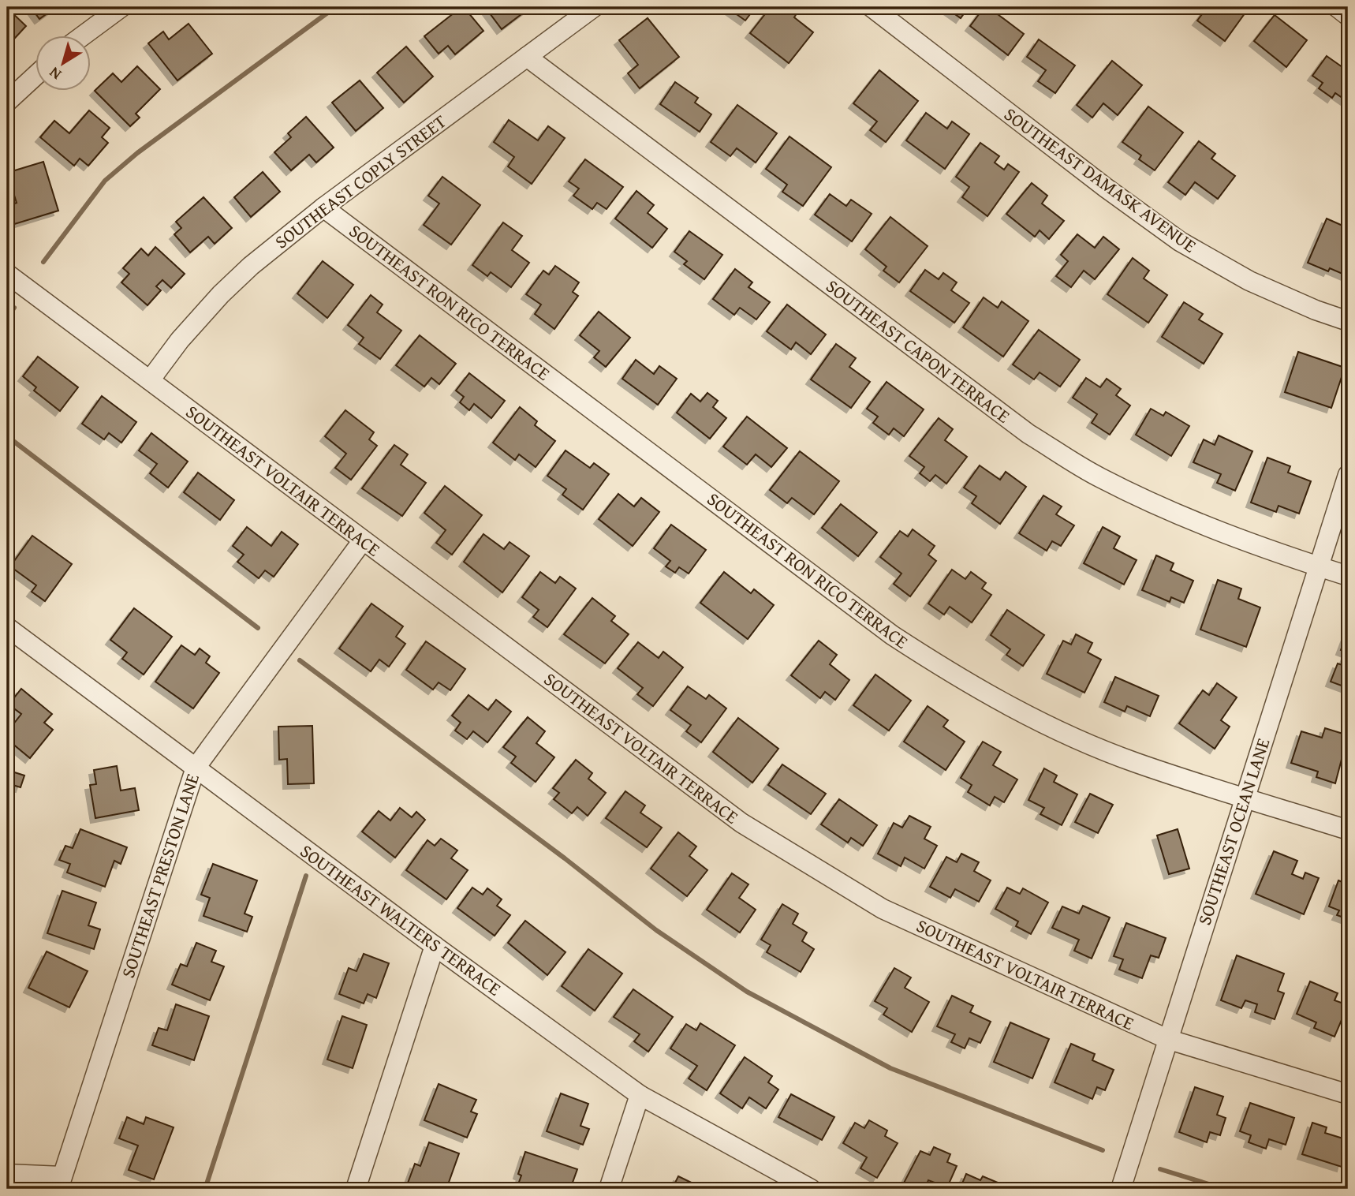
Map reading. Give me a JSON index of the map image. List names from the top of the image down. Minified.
{"streets":{"street":["SOUTHEAST DAMASK AVENUE","SOUTHEAST COPLY STREET","SOUTHEAST RON RICO TERRACE","SOUTHEAST CAPON TERRACE","SOUTHEAST VOLTAIR TERRACE","SOUTHEAST OCEAN LANE","SOUTHEAST PRESTON LANE","SOUTHEAST WALTERS TERRACE"]},"crossings":[["SOUTHEAST COPLY STREET","SOUTHEAST RON RICO TERRACE"],["SOUTHEAST COPLY STREET","SOUTHEAST CAPON TERRACE"],["SOUTHEAST COPLY STREET","SOUTHEAST VOLTAIR TERRACE"],["SOUTHEAST RON RICO TERRACE","SOUTHEAST OCEAN LANE"],["SOUTHEAST CAPON TERRACE","SOUTHEAST OCEAN LANE"],["SOUTHEAST VOLTAIR TERRACE","SOUTHEAST OCEAN LANE"],["SOUTHEAST VOLTAIR TERRACE","SOUTHEAST PRESTON LANE"],["SOUTHEAST PRESTON LANE","SOUTHEAST WALTERS TERRACE"]],"north":"bottom left"}
